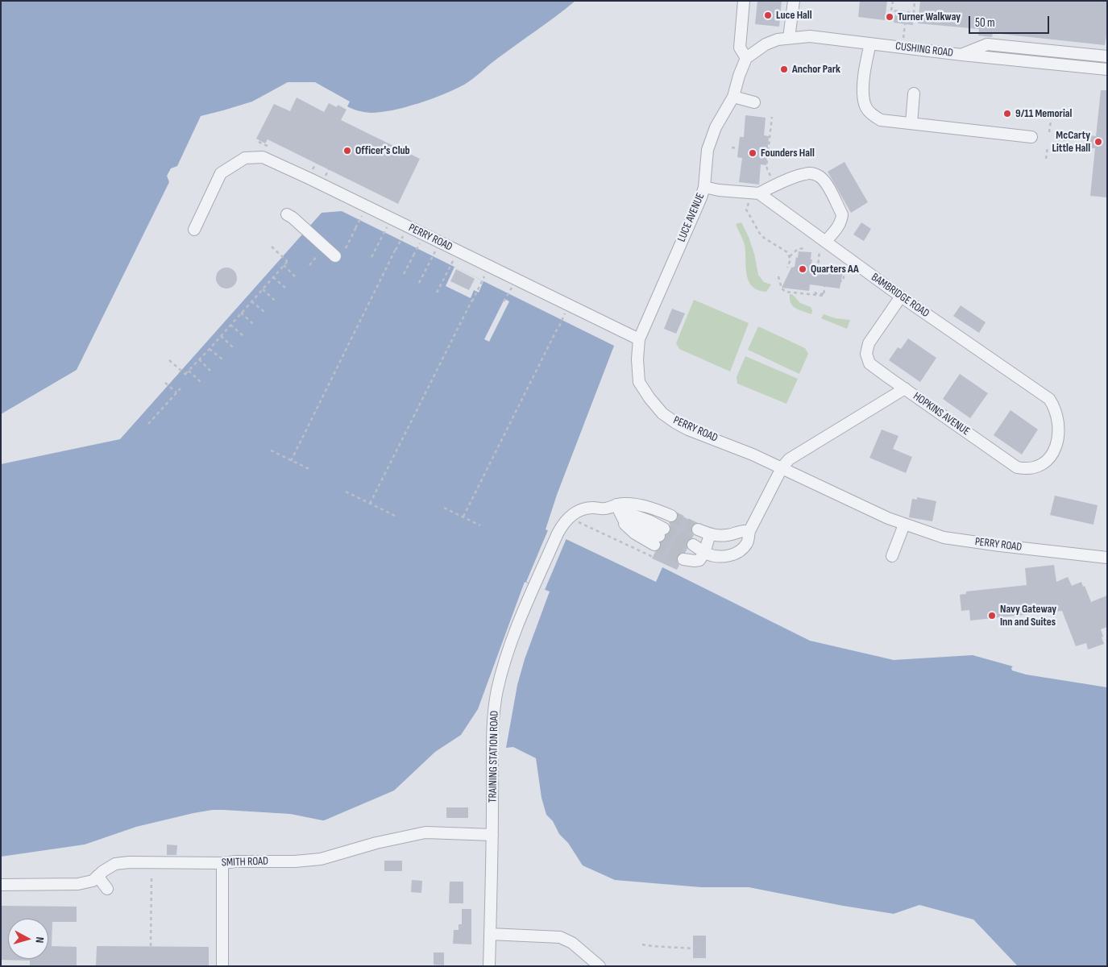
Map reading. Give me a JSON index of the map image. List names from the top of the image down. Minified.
{"streets":{"street":["CUSHING ROAD","LUCE AVENUE","PERRY ROAD","BAMBRIDGE ROAD","HOPKINS AVENUE","TRAINING STATION ROAD","SMITH ROAD"]},"crossings":[["CUSHING ROAD","LUCE AVENUE"],["LUCE AVENUE","PERRY ROAD"],["PERRY ROAD","HOPKINS AVENUE"],["BAMBRIDGE ROAD","HOPKINS AVENUE"],["TRAINING STATION ROAD","SMITH ROAD"]],"places":["Luce Hall","Turner Walkway","Anchor Park","9/11 Memorial","McCarty Little Hall","Officer's Club","Founders Hall","Quarters AA","Navy Gateway Inn and Suites"],"scale_bar":"50 m","north":"right"}
